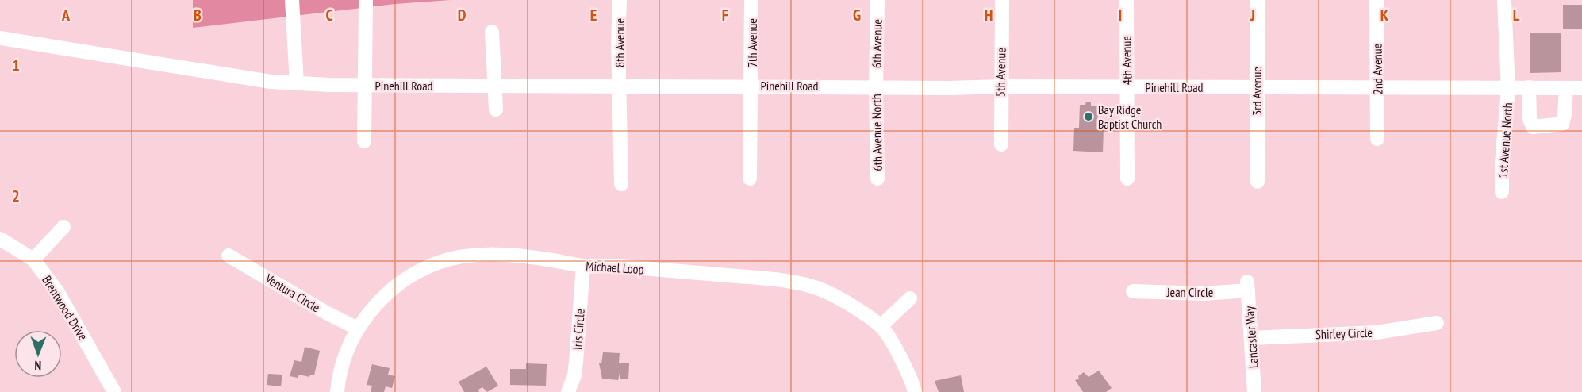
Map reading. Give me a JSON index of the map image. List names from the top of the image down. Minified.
{"streets":{"street":["8th Avenue","7th Avenue","6th Avenue","4th Avenue","2nd Avenue","5th Avenue","Pinehill Road","3rd Avenue","6th Avenue North","1st Avenue North","Michael Loop","Jean Circle","Ventura Circle","Brentwood Drive","Iris Circle","Shirley Circle","Lancaster Way"]},"crossings":[["8th Avenue","Pinehill Road"],["7th Avenue","Pinehill Road"],["6th Avenue","Pinehill Road"],["6th Avenue","6th Avenue North"],["4th Avenue","Pinehill Road"],["2nd Avenue","Pinehill Road"],["5th Avenue","Pinehill Road"],["Pinehill Road","3rd Avenue"],["Pinehill Road","6th Avenue North"],["Pinehill Road","1st Avenue North"],["Michael Loop","Ventura Circle"],["Michael Loop","Iris Circle"],["Jean Circle","Lancaster Way"],["Shirley Circle","Lancaster Way"]],"places":["Bay Ridge Baptist Church"],"north":"bottom","grid":{"columns":["A","B","C","D","E","F","G","H","I","J","K","L"],"rows":["1","2"]}}
